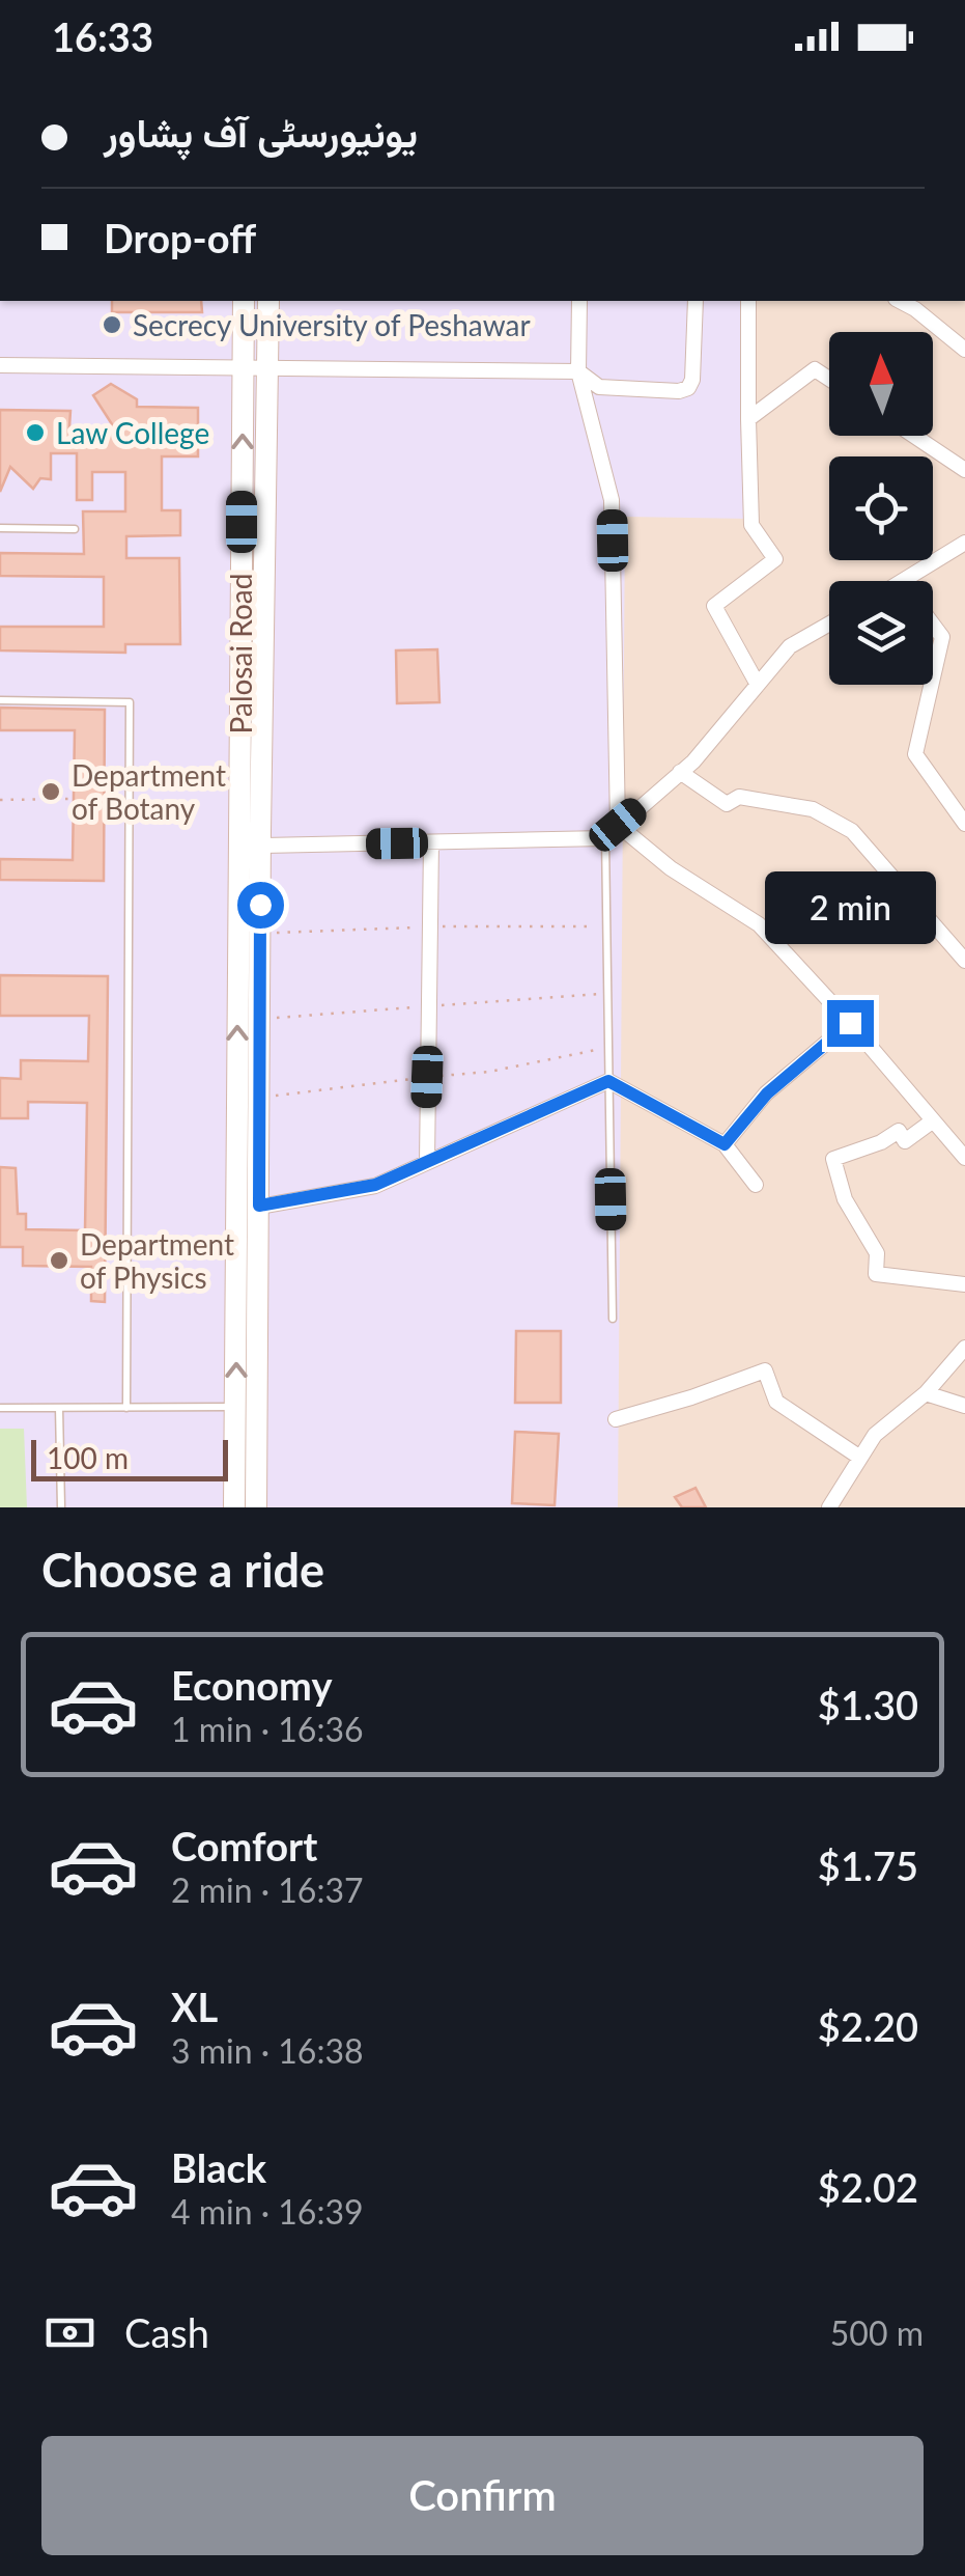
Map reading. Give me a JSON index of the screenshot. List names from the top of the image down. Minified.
{"streets":{"street":["Palosai Road"]},"places":["Secrecy University of Peshawar","Law College","Department of Botany","Department of Physics"],"scale_bar":"100 m","north":"top","page":{"status":"16:33","banner":["یونیورسٹی آف پشاور","Drop-off"],"bubble":"2 min","scale":"100 m","heading":"Choose a ride","list":[{"name":"Economy","note":"1 min · 16:36","value":"$1.30"},{"name":"Comfort","note":"2 min · 16:37","value":"$1.75"},{"name":"XL","note":"3 min · 16:38","value":"$2.20"},{"name":"Black","note":"4 min · 16:39","value":"$2.02"}],"pay":["Cash","500 m"],"buttons":"Confirm"}}
